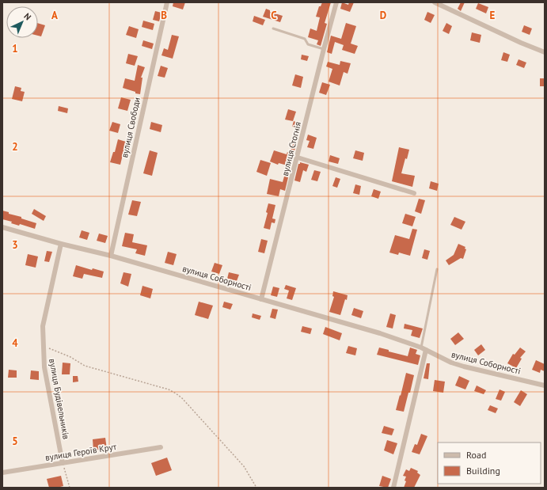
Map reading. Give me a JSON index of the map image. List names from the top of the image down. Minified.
{"streets":{"street":["вулиця Свободи","вулиця Стогнія","вулиця Соборності","вулиця Будівельників","вулиця Героїв Крут"]},"crossings":[["вулиця Свободи","вулиця Соборності"],["вулиця Стогнія","вулиця Соборності"],["вулиця Соборності","вулиця Будівельників"],["вулиця Будівельників","вулиця Героїв Крут"]],"legend":["Road","Building"],"north":"top right","grid":{"columns":["A","B","C","D","E"],"rows":["1","2","3","4","5"]}}
